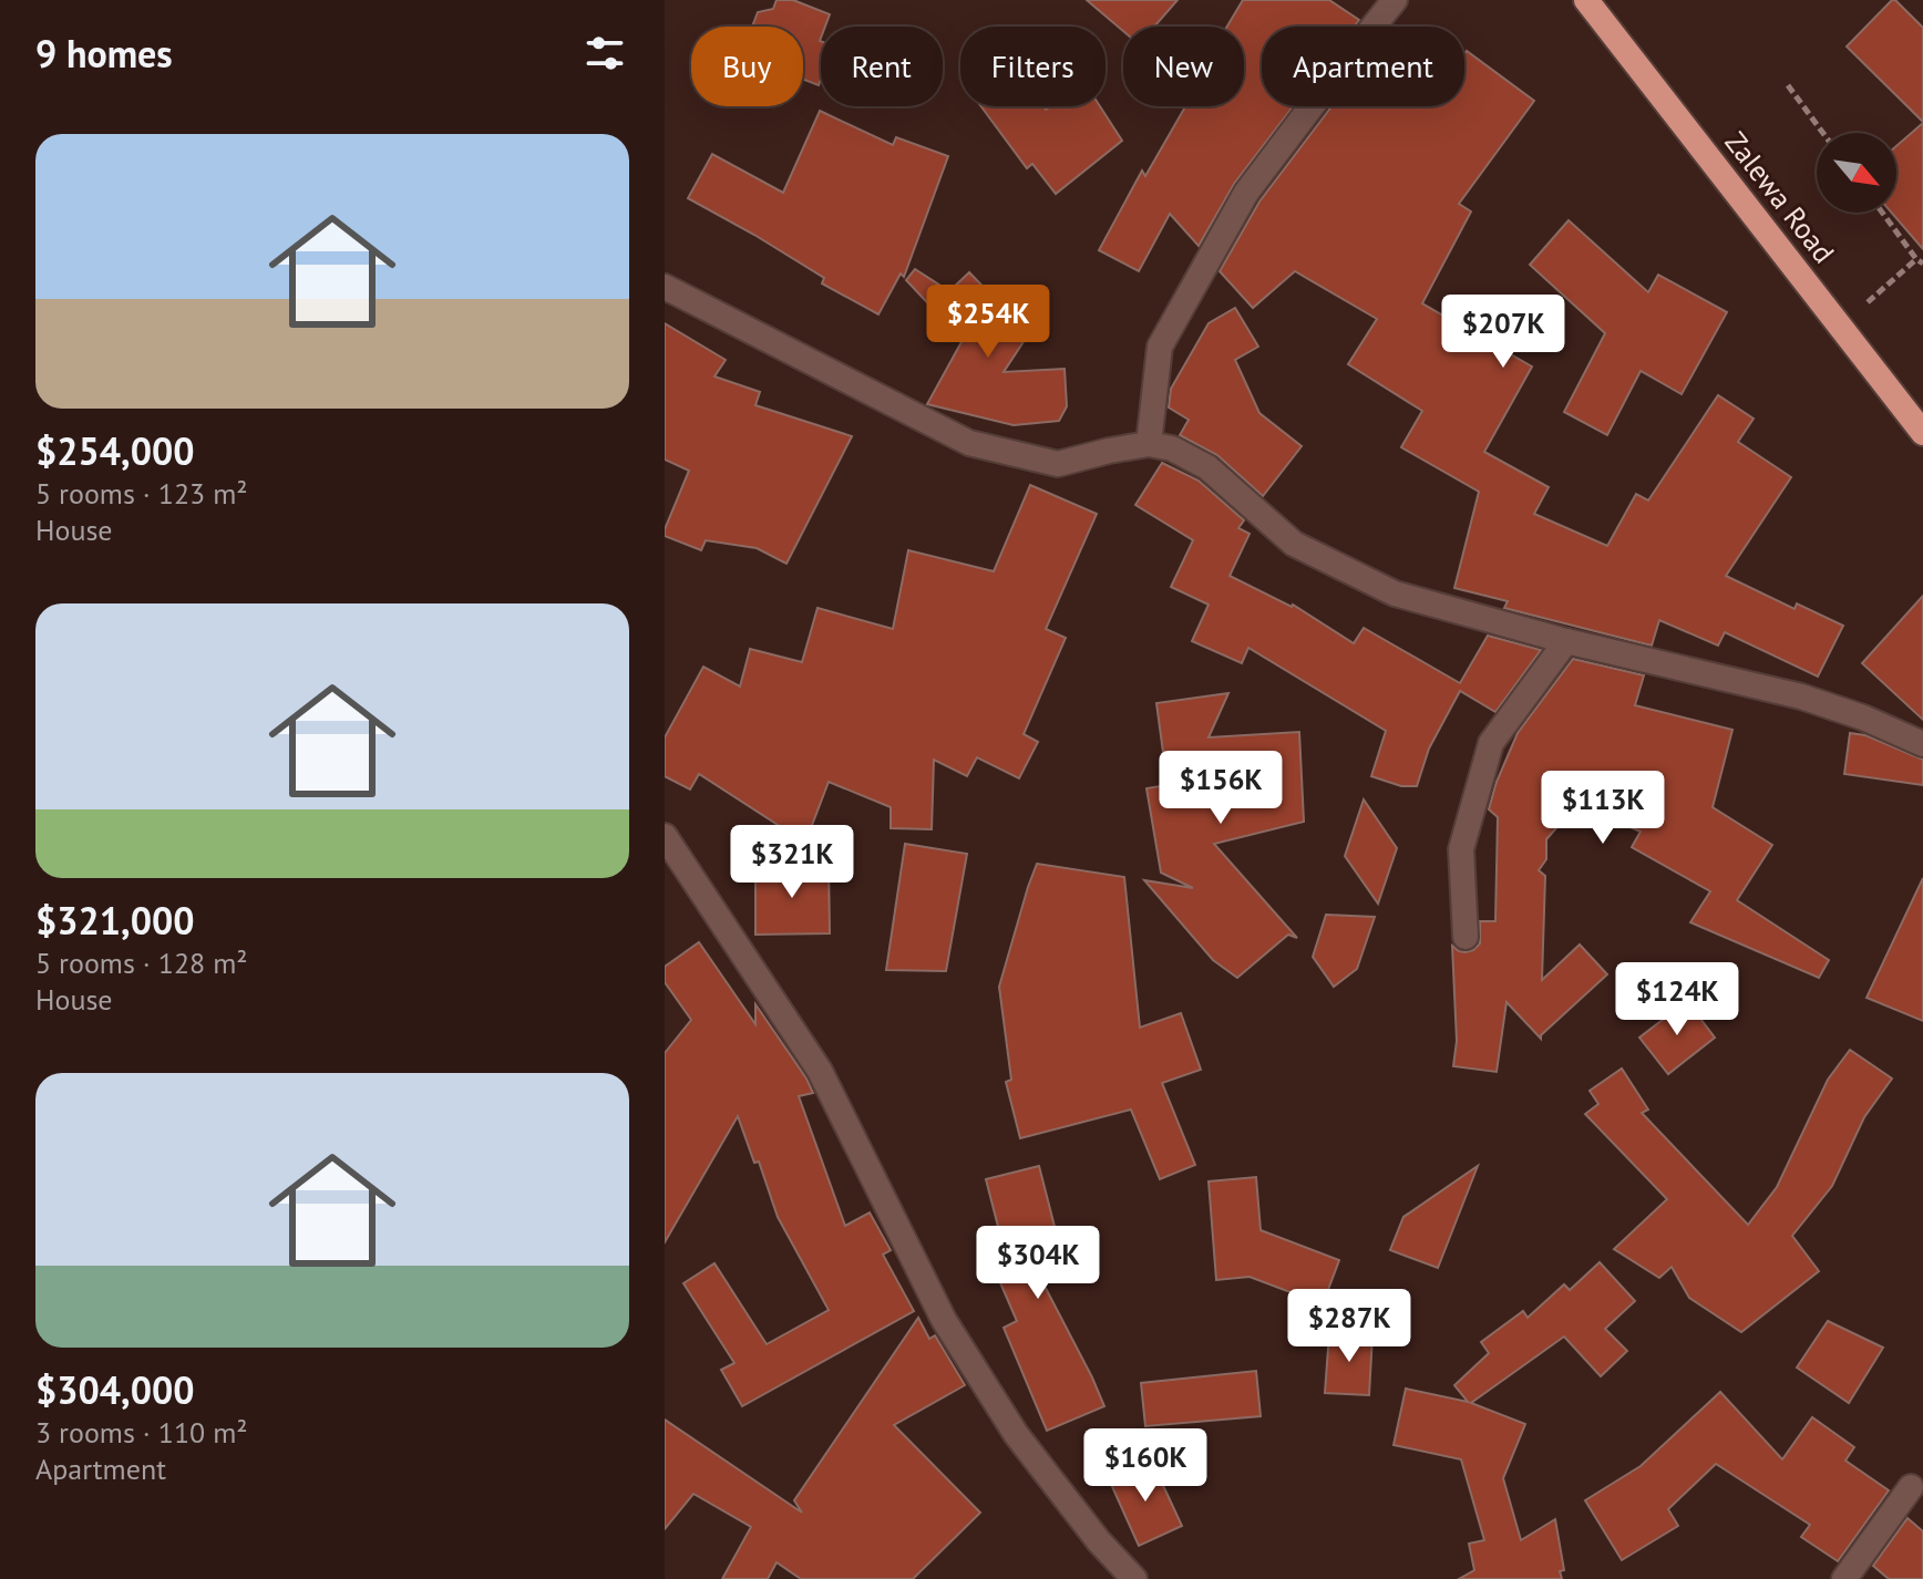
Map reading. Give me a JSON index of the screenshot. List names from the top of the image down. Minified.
{"streets":{"highway":["Zalewa Road"]},"north":"bottom right","page":{"heading":"9 homes","chip":["Buy","Rent","Filters","New","Apartment"],"list":[{"name":"$254,000","note":"5 rooms · 123 m² · House"},{"name":"$321,000","note":"5 rooms · 128 m² · House"},{"name":"$304,000","note":"3 rooms · 110 m² · Apartment"}],"price":["$254K","$207K","$156K","$113K","$321K","$124K","$304K","$287K","$160K"]}}
